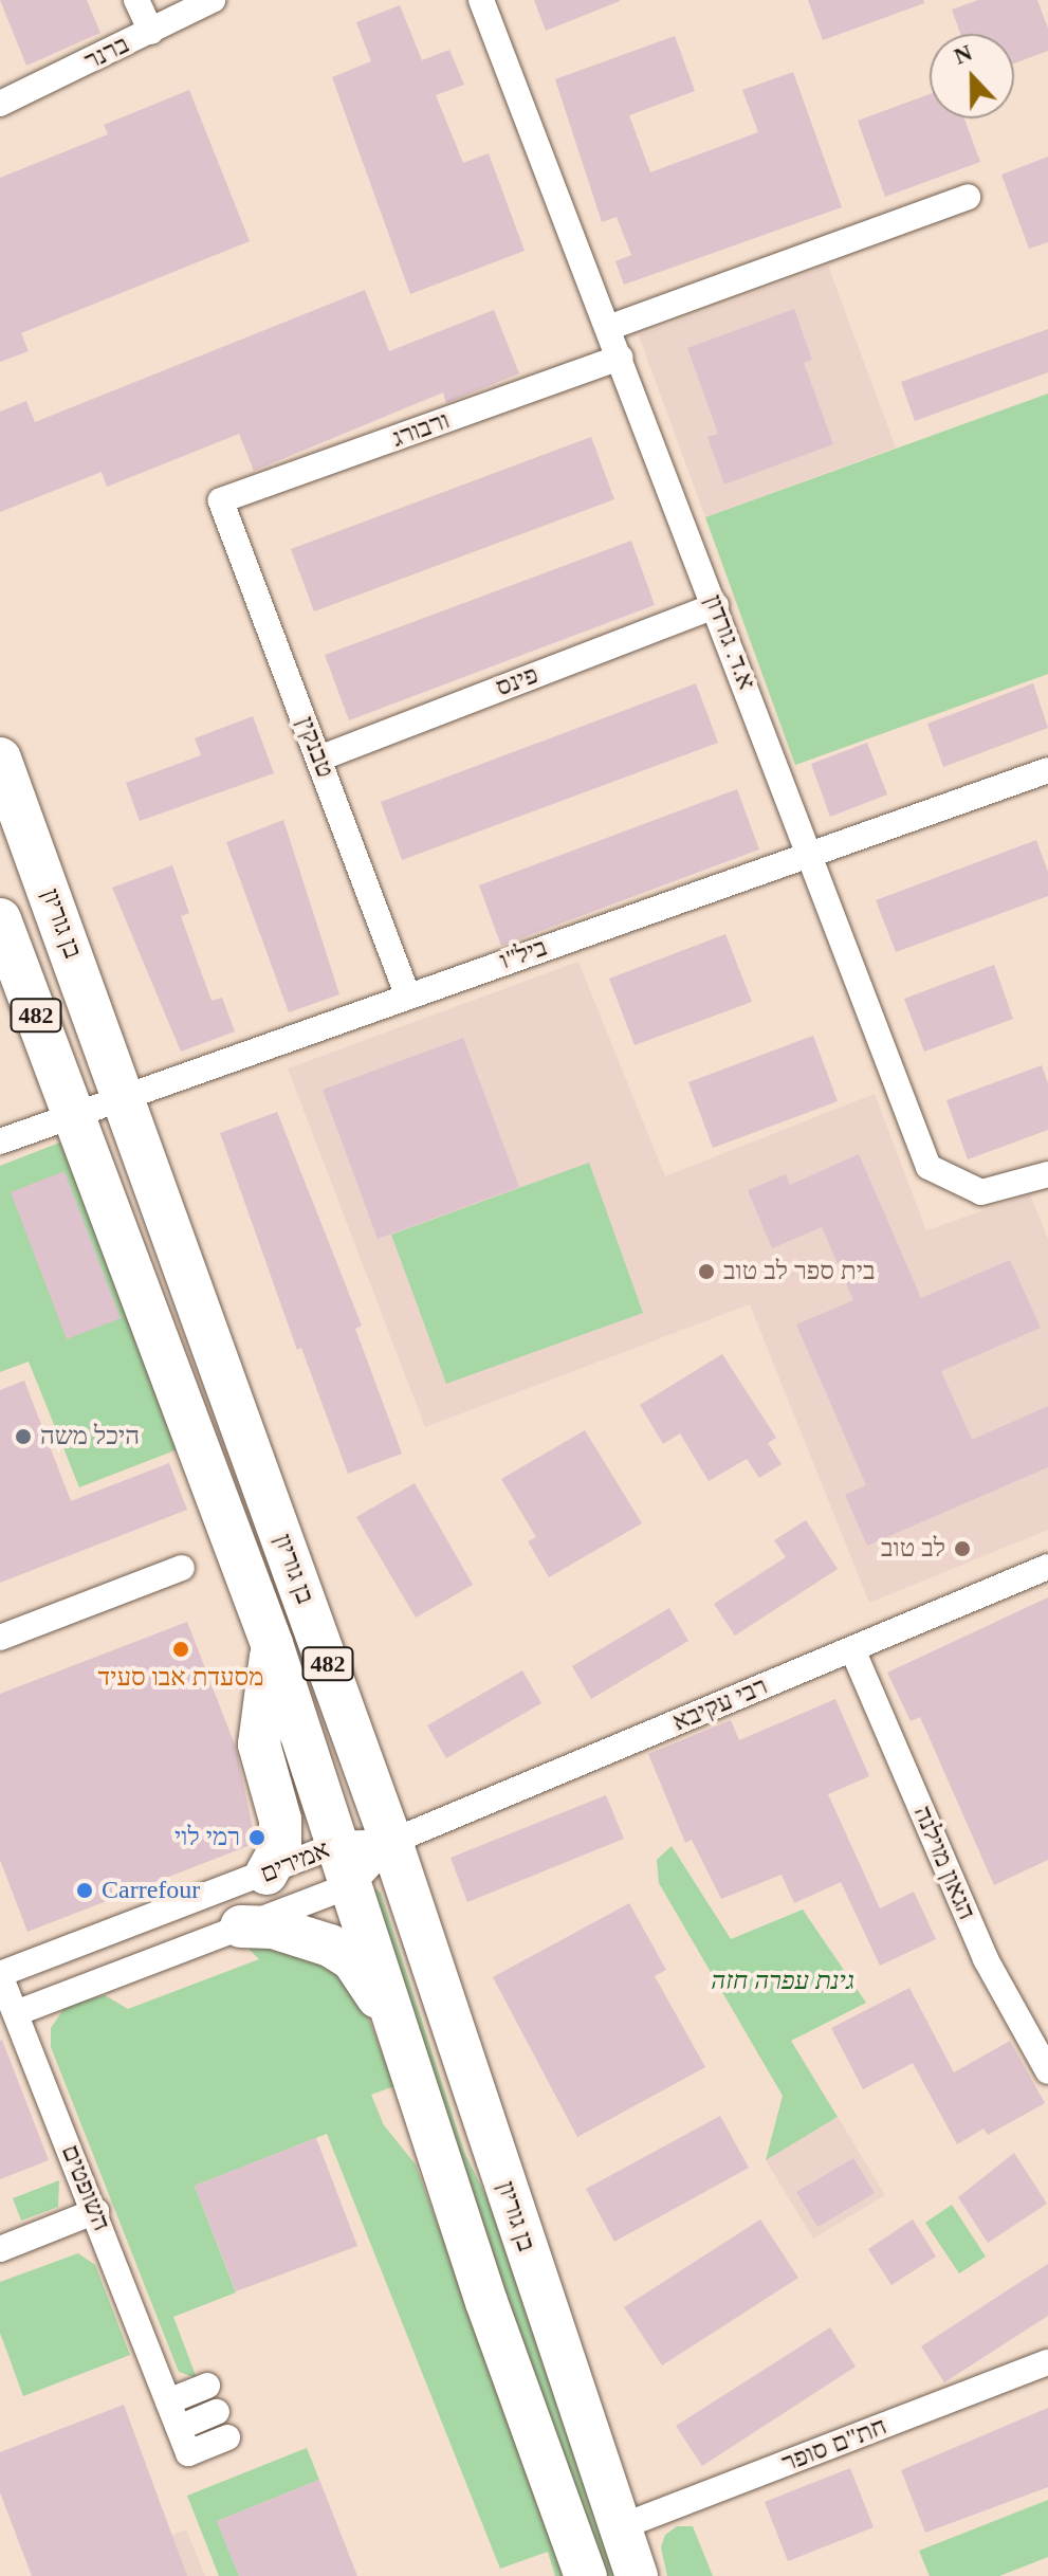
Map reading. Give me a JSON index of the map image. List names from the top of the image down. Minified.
{"streets":{"main road":["בן גוריון","482"],"street":["ברנר","ורבורג","א.ד. גורדון","פינס","טבנקין","ביל\"ו","רבי עקיבא","אמירים","הגאון מוילנה","השופטים","חת\"ם סופר"]},"crossings":[["ורבורג","א.ד. גורדון"],["ורבורג","טבנקין"],["א.ד. גורדון","פינס"],["א.ד. גורדון","ביל\"ו"],["פינס","טבנקין"],["טבנקין","ביל\"ו"],["בן גוריון","ביל\"ו"],["בן גוריון","רבי עקיבא"],["בן גוריון","אמירים"],["בן גוריון","חת\"ם סופר"],["רבי עקיבא","אמירים"],["רבי עקיבא","הגאון מוילנה"],["אמירים","השופטים"]],"parks":["גינת עפרה חזה"],"places":["בית ספר לב טוב","היכל משה","לב טוב","מסעדת אבו סעיד","רמי לוי","Carrefour"],"north":"top"}
